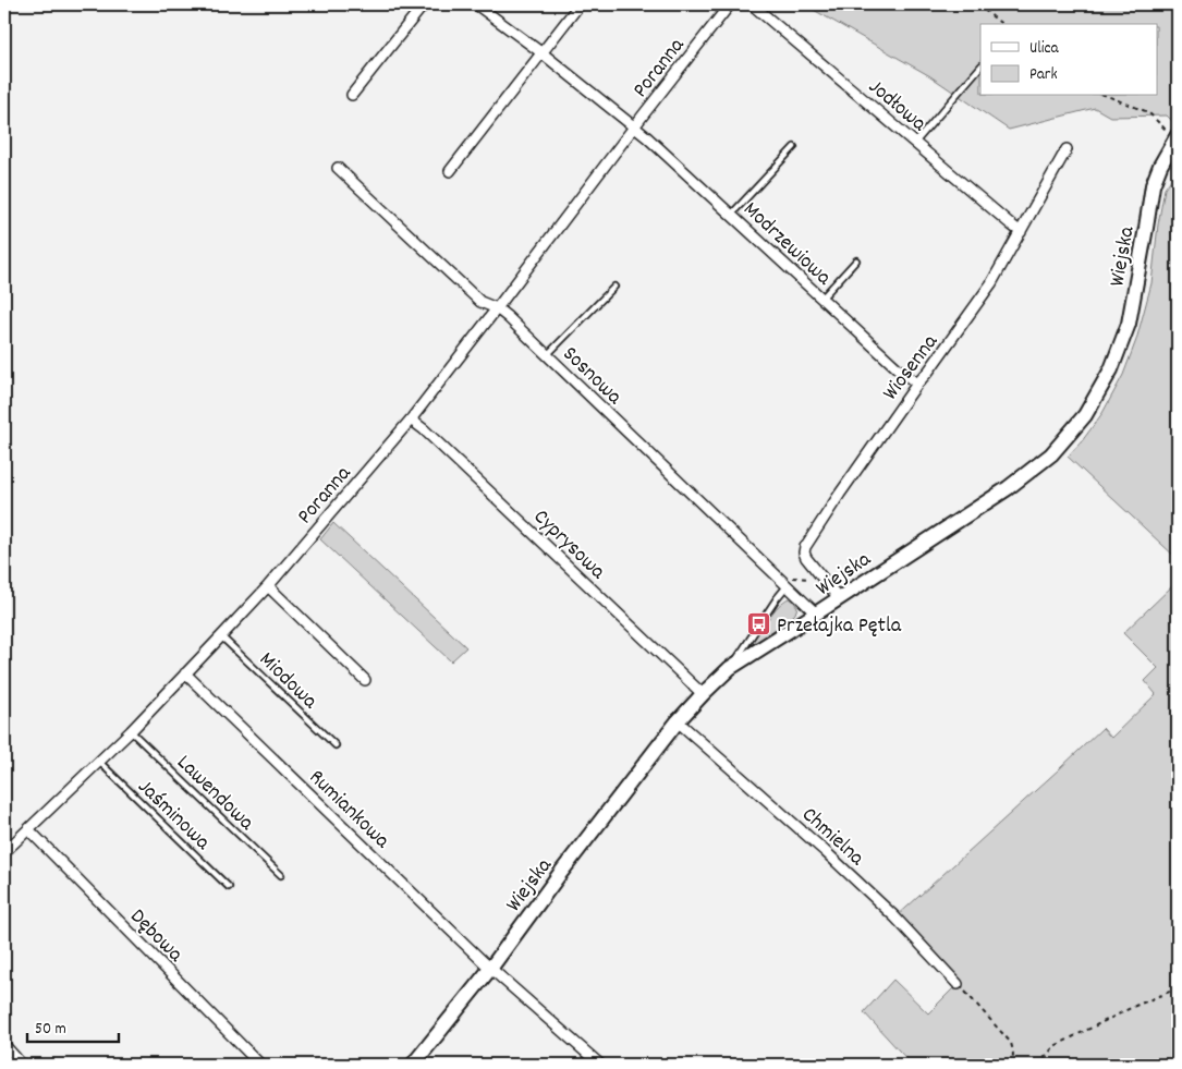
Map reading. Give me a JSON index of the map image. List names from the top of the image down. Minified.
{"streets":{"street":["Poranna","Jodłowa","Modrzewiowa","Wiejska","Wiosenna","Sosnowa","Cyprysowa","Rumiankowa","Chmielna","Dębowa"],"lane":["Miodowa","Lawendowa","Jaśminowa"]},"crossings":[["Poranna","Modrzewiowa"],["Poranna","Sosnowa"],["Poranna","Cyprysowa"],["Poranna","Miodowa"],["Poranna","Lawendowa"],["Poranna","Rumiankowa"],["Poranna","Jaśminowa"],["Poranna","Dębowa"],["Jodłowa","Wiosenna"],["Modrzewiowa","Wiosenna"],["Wiejska","Wiosenna"],["Wiejska","Sosnowa"],["Wiejska","Cyprysowa"],["Wiejska","Rumiankowa"],["Wiejska","Chmielna"]],"places":{"bus stop":["Przełajka Pętla"]},"legend":["Ulica","Park"],"scale_bar":"50 m"}
